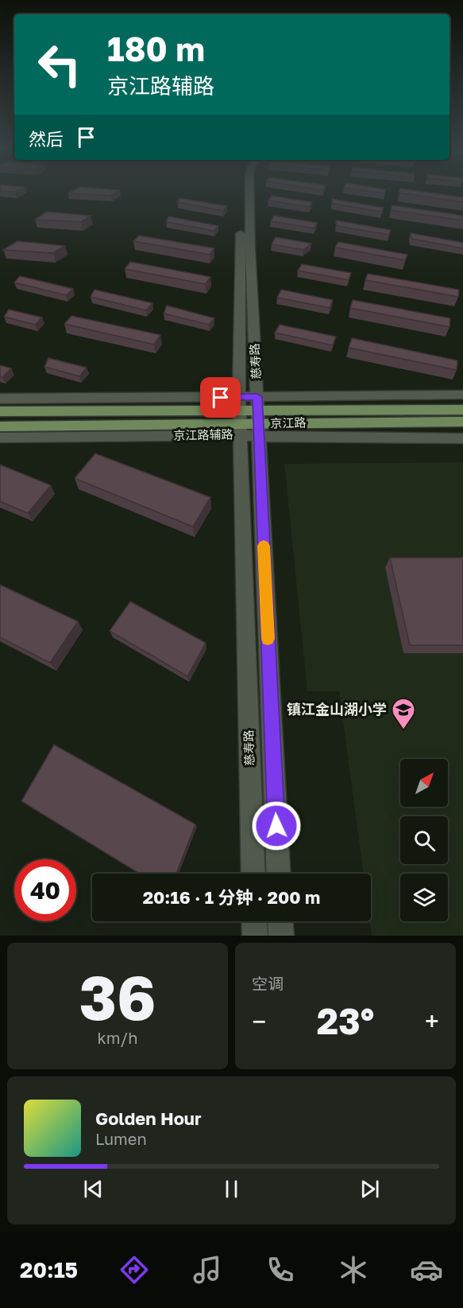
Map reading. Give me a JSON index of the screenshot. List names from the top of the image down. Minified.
{"streets":{"main road":["京江路"],"street":["慈寿路","京江路辅路"]},"crossings":[["慈寿路","京江路"],["慈寿路","京江路辅路"],["京江路","京江路辅路"]],"places":{"school or university":["镇江金山湖小学"]},"north":"top right","page":{"turn":["180 m","京江路辅路"],"then":"然后","limit":"40","trip":"20:16 · 1 分钟 · 200 m","tile":[["36","km/h"],"空调"],"heat":["−","23°","+"],"song":["Golden Hour","Lumen"],"tabs":"20:15"}}
